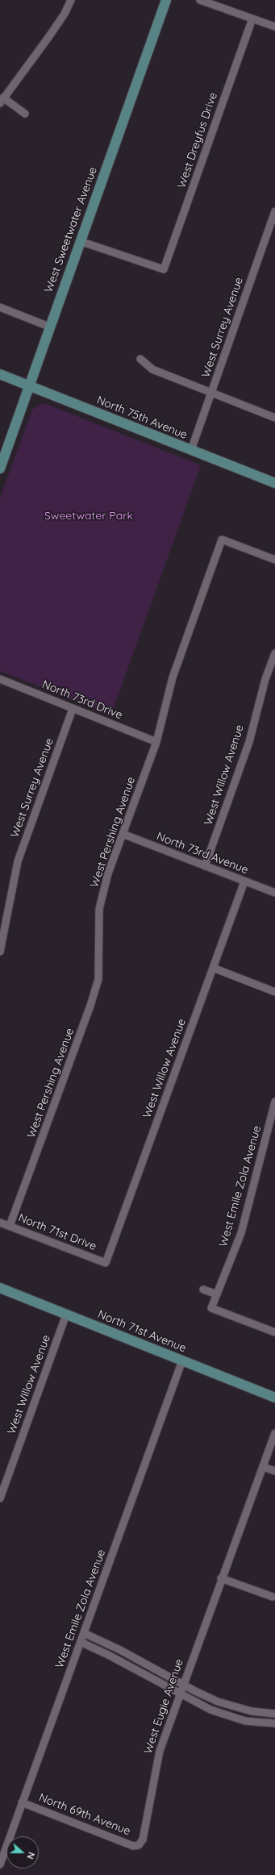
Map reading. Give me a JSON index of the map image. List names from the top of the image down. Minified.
{"streets":{"street":["West Dreyfus Drive","West Sweetwater Avenue","West Surrey Avenue","North 75th Avenue","North 73rd Drive","West Willow Avenue","West Pershing Avenue","North 73rd Avenue","West Emile Zola Avenue","North 71st Drive","North 71st Avenue","West Eugie Avenue","North 69th Avenue"]},"crossings":[["West Dreyfus Drive","West Sweetwater Avenue"],["West Sweetwater Avenue","North 75th Avenue"],["West Surrey Avenue","North 75th Avenue"],["West Surrey Avenue","North 73rd Drive"],["North 73rd Drive","West Pershing Avenue"],["West Willow Avenue","North 73rd Avenue"],["West Willow Avenue","North 71st Drive"],["West Willow Avenue","North 71st Avenue"],["West Pershing Avenue","North 73rd Avenue"],["West Pershing Avenue","North 71st Drive"],["West Emile Zola Avenue","North 71st Avenue"],["West Emile Zola Avenue","North 69th Avenue"],["West Eugie Avenue","North 69th Avenue"]],"parks":["Sweetwater Park"],"north":"right"}
